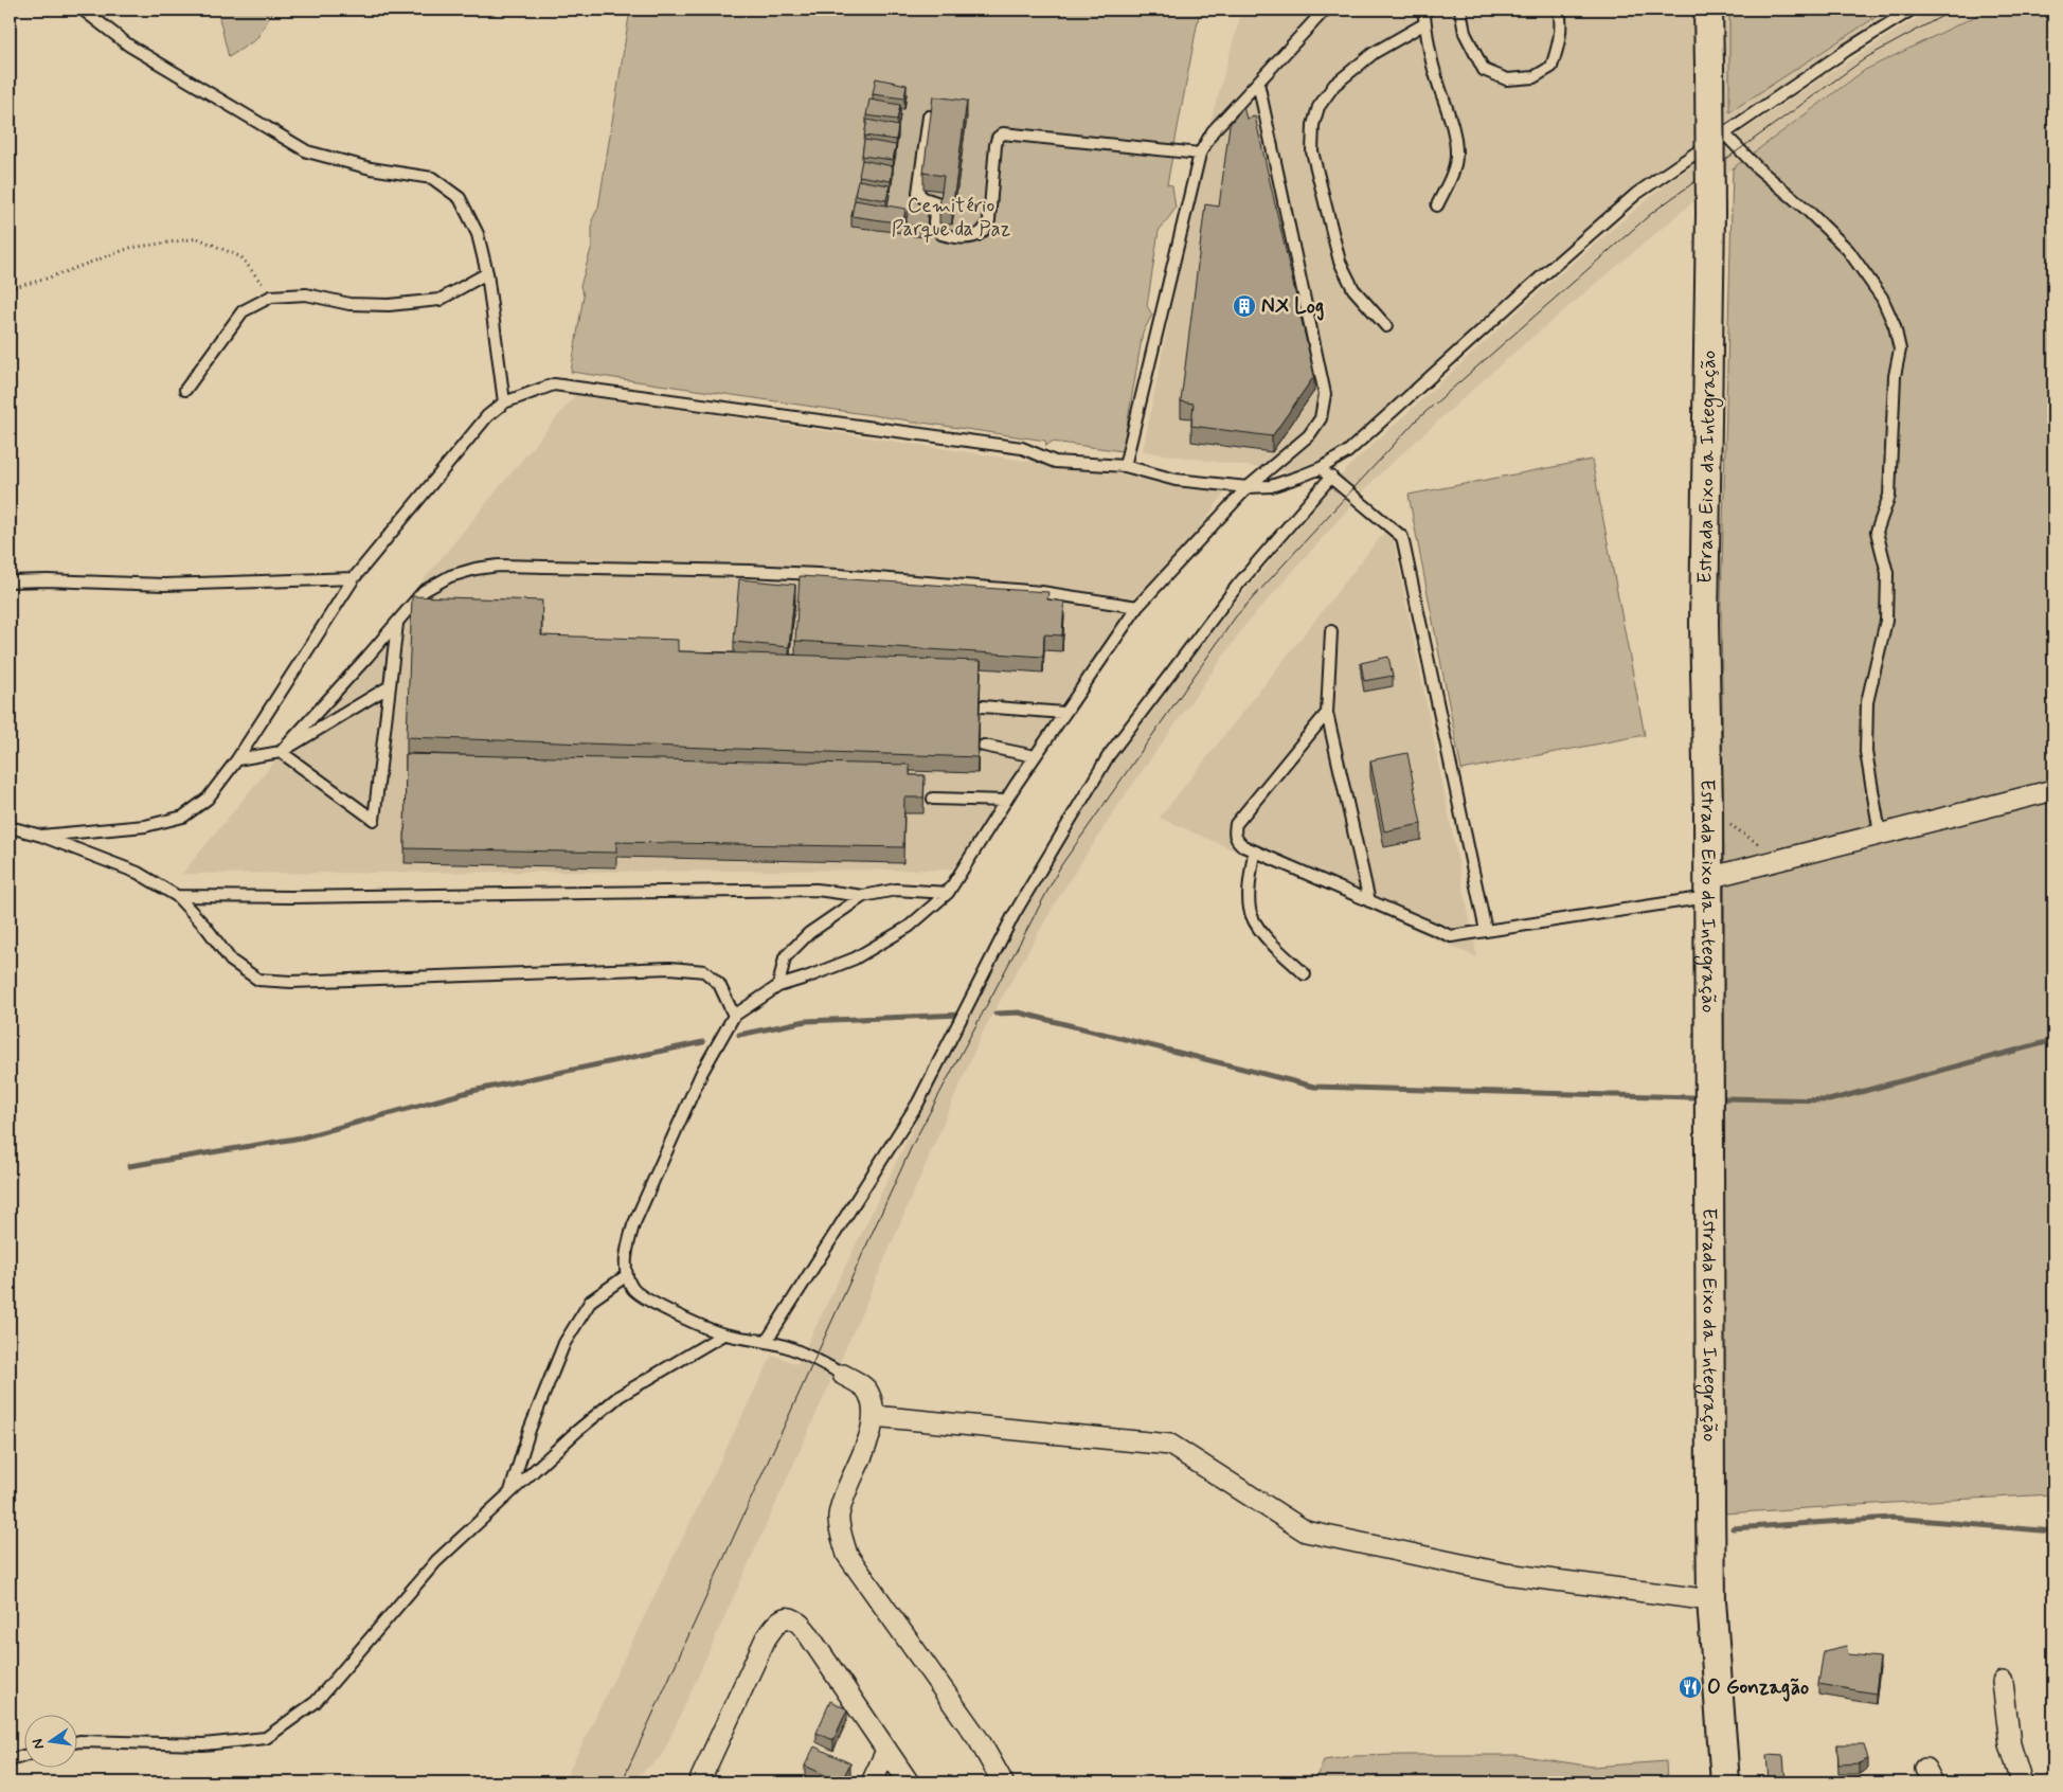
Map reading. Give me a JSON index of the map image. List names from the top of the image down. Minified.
{"streets":{"main road":["Estrada Eixo da Integração"]},"parks":["Cemitério Parque da Paz"],"places":{"building":["NX Log"],"restaurant":["O Gonzagão"]},"north":"left"}
